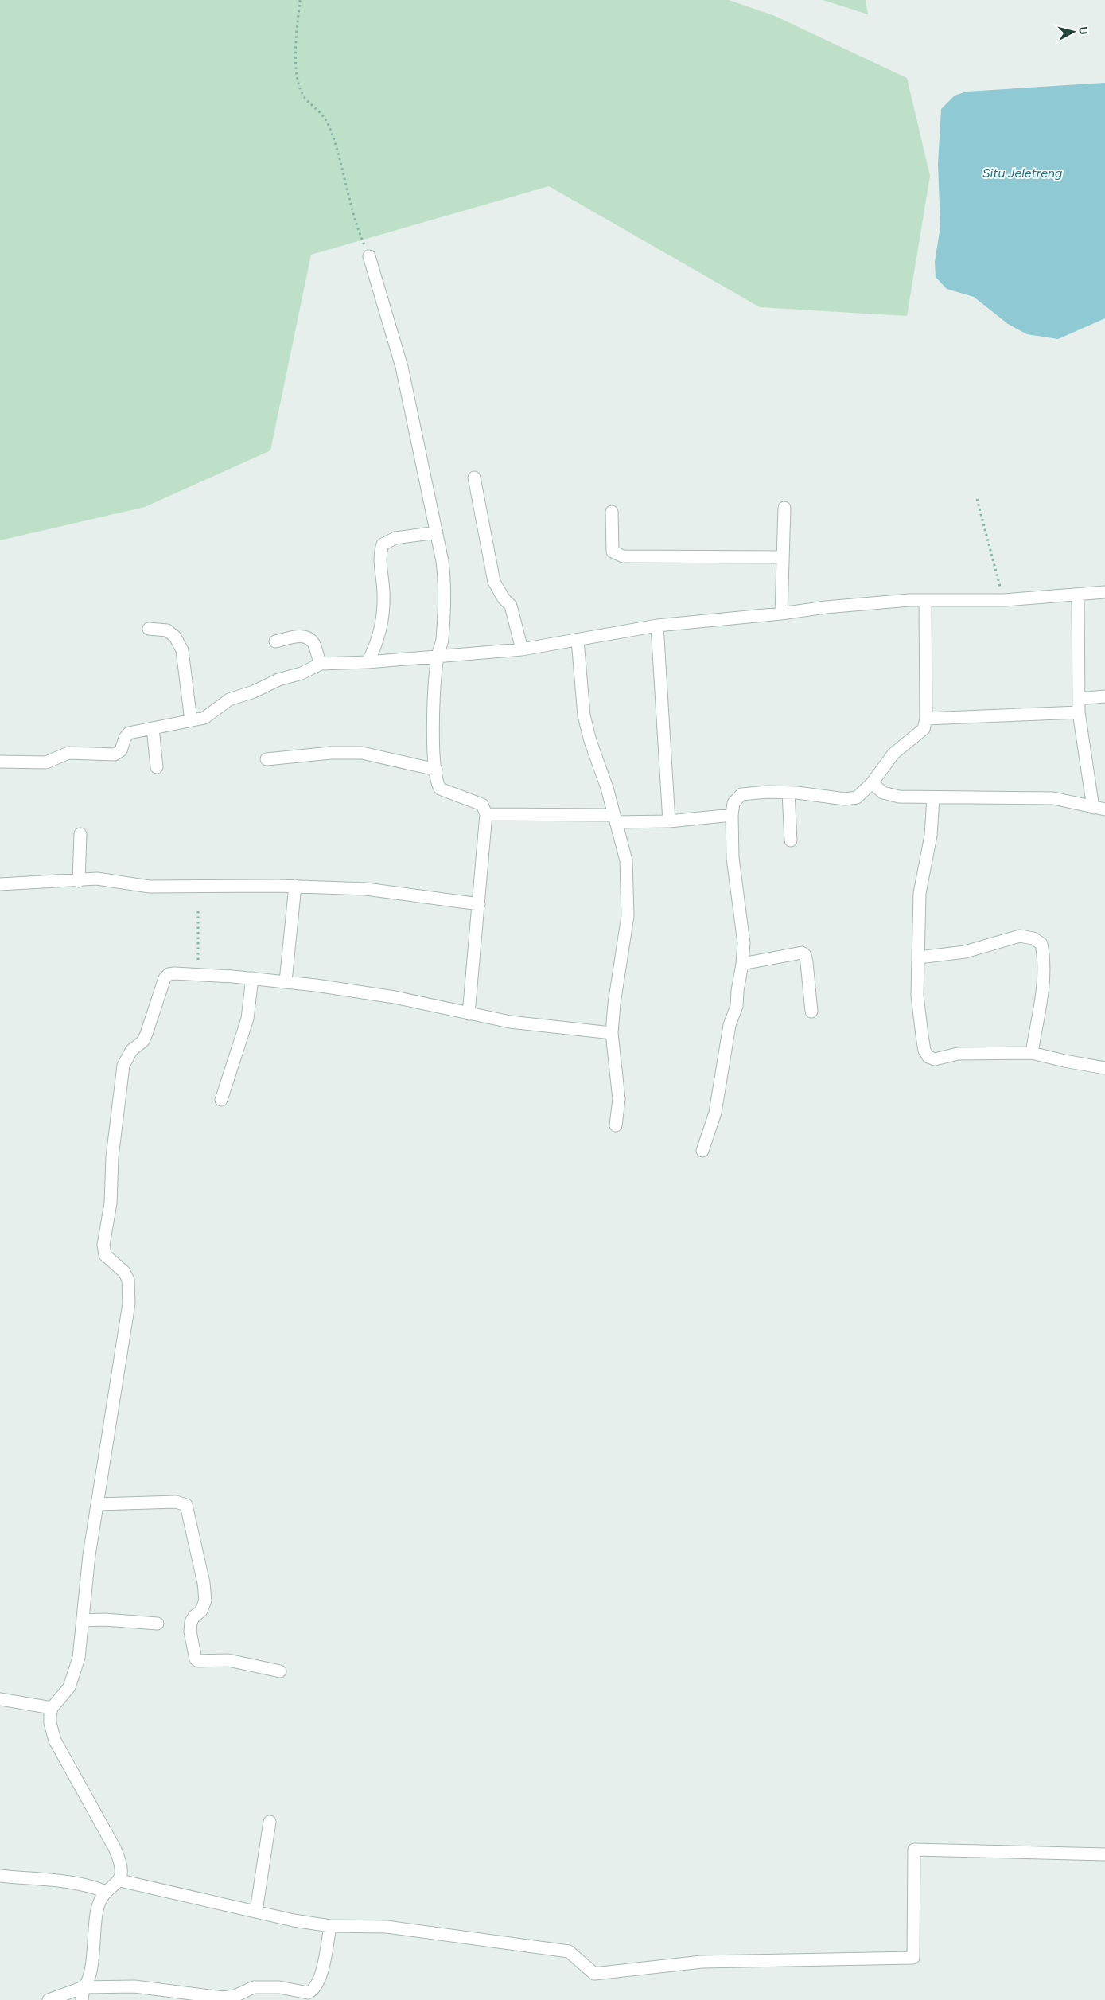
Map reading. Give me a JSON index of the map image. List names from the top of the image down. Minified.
{"water":["Situ Jeletreng"],"north":"right"}
